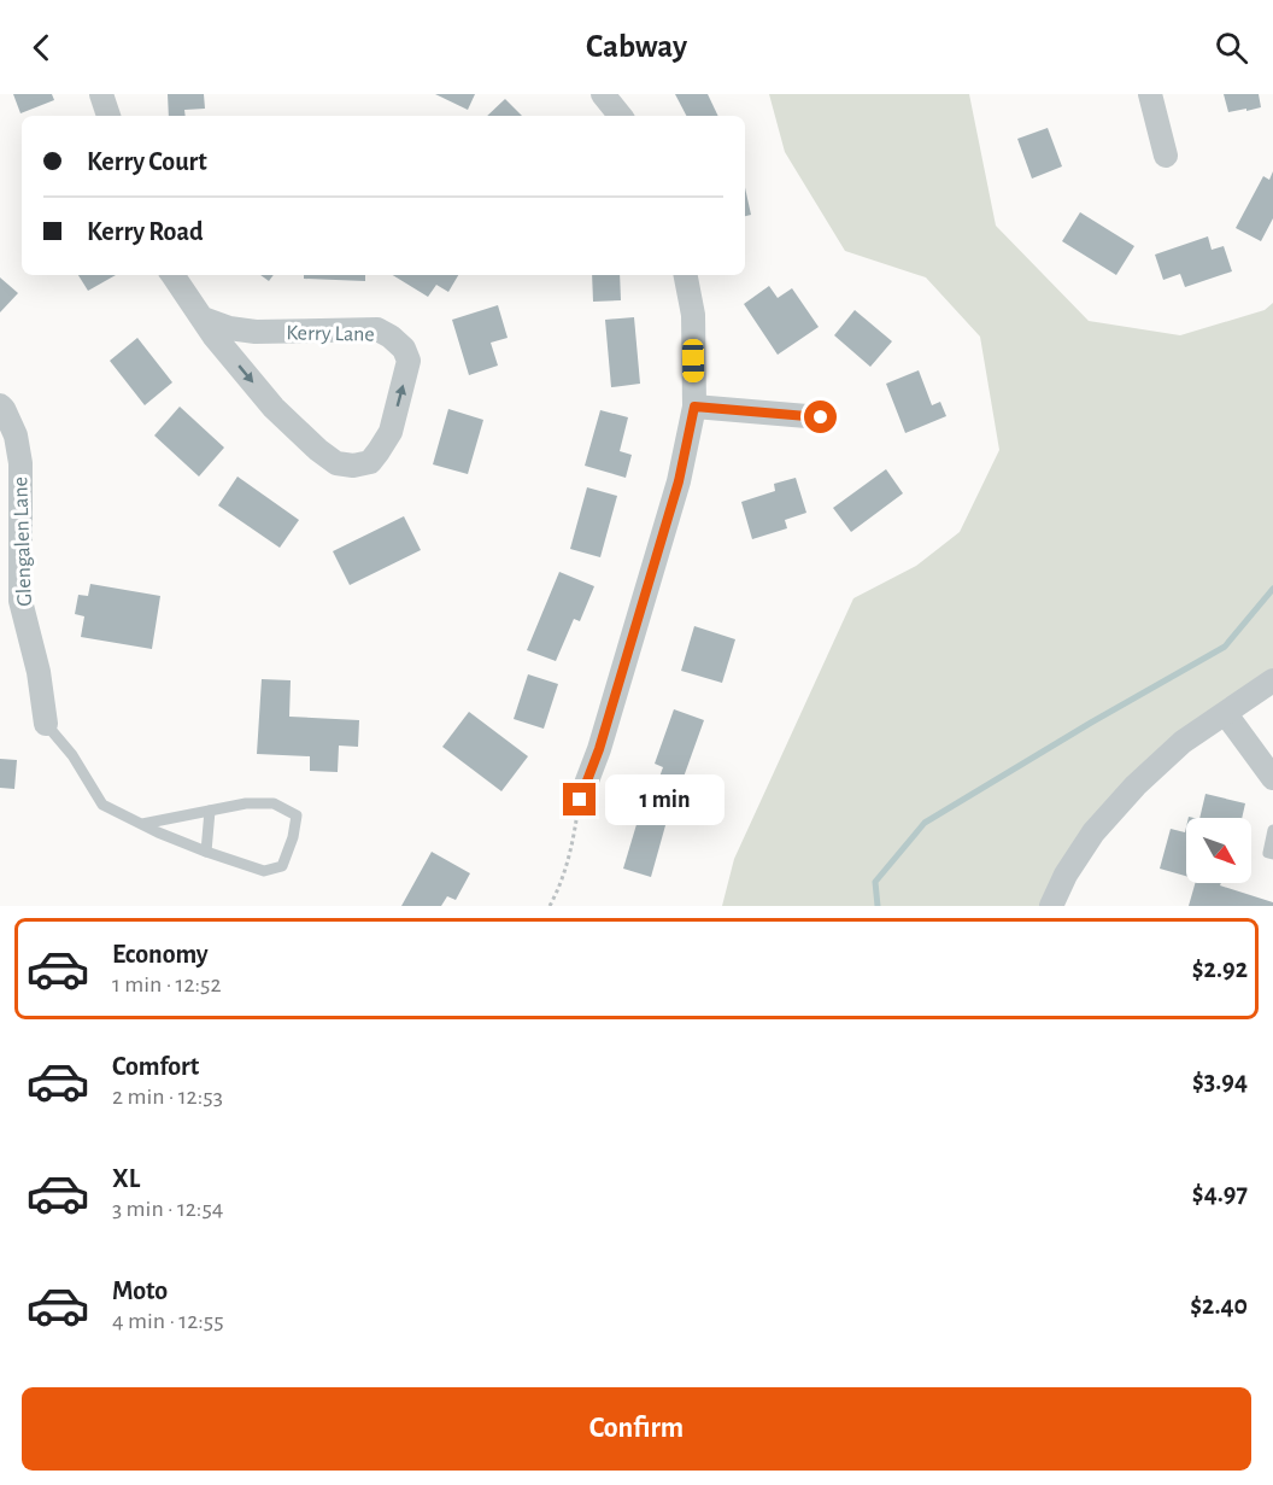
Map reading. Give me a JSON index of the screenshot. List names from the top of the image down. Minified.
{"streets":{"street":["Kerry Lane","Glengalen Lane"]},"north":"bottom right","page":{"header":"Cabway","banner":["Kerry Court","Kerry Road"],"bubble":"1 min","list":[{"name":"Economy","note":"1 min · 12:52","value":"$2.92"},{"name":"Comfort","note":"2 min · 12:53","value":"$3.94"},{"name":"XL","note":"3 min · 12:54","value":"$4.97"},{"name":"Moto","note":"4 min · 12:55","value":"$2.40"}],"buttons":"Confirm"}}
